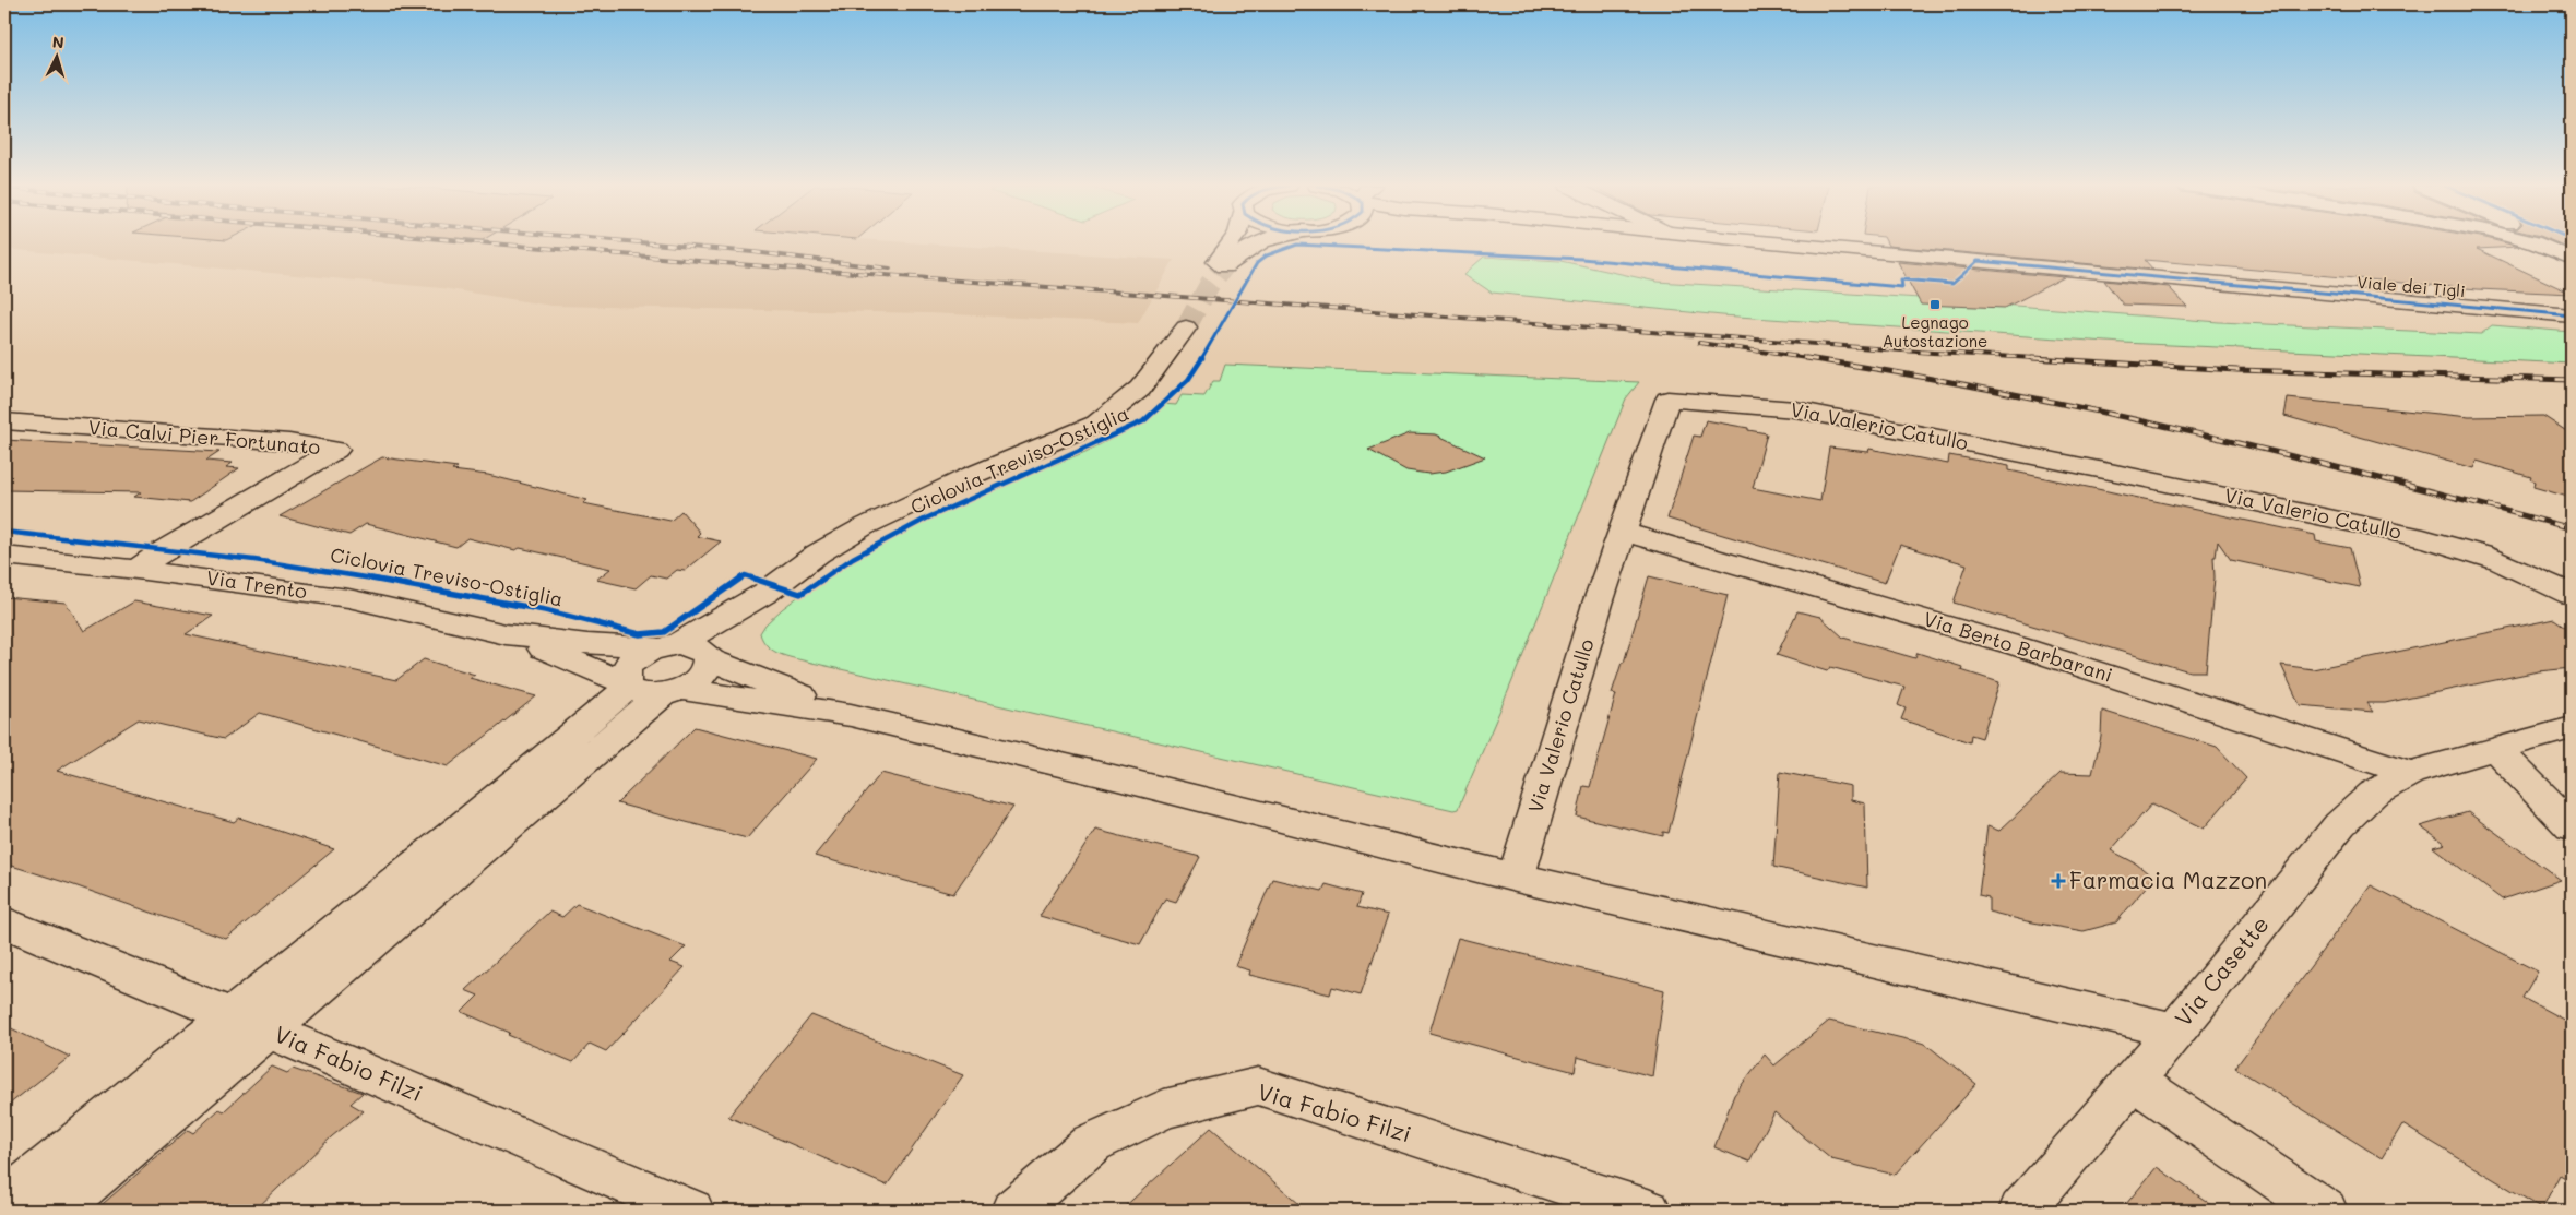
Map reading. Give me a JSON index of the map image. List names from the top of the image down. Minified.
{"streets":{"street":["Viale dei Tigli","Via Valerio Catullo","Via Calvi Pier Fortunato","Via Trento","Via Berto Barbarani","Via Casette","Via Fabio Filzi"],"cycle path":["Ciclovia Treviso-Ostiglia"]},"crossings":[["Via Valerio Catullo","Via Berto Barbarani"],["Via Calvi Pier Fortunato","Via Trento"],["Via Berto Barbarani","Via Casette"]],"places":{"transit":["Legnago Autostazione"],"health":["Farmacia Mazzon"]},"north":"top"}
